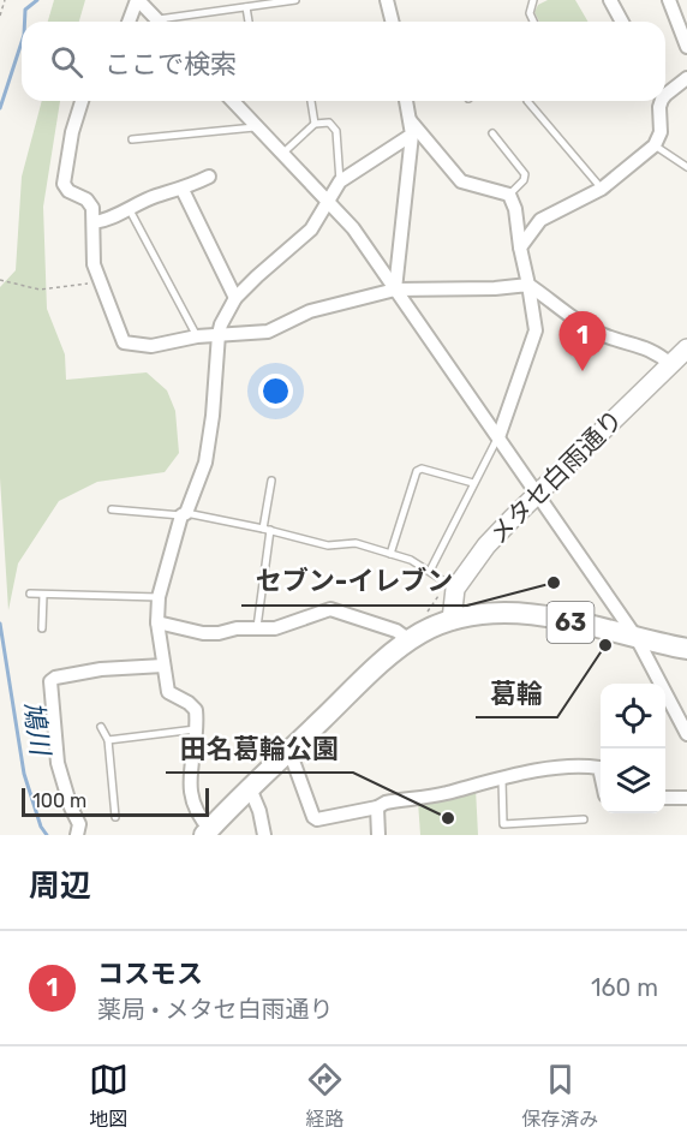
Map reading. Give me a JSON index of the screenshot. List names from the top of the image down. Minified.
{"streets":{"main road":["63"],"street":["メタセ白雨通り"]},"crossings":[["メタセ白雨通り","63"]],"water":["鳩川"],"places":["セブン-イレブン","葛輪","田名葛輪公園"],"scale_bar":"100 m","page":{"search":"ここで検索","pins":"1","scale":"100 m","heading":"周辺","list":[{"mark":"1","name":"コスモス","note":"薬局 · メタセ白雨通り","value":"160 m"}],"nav":["地図","経路","保存済み"]}}
